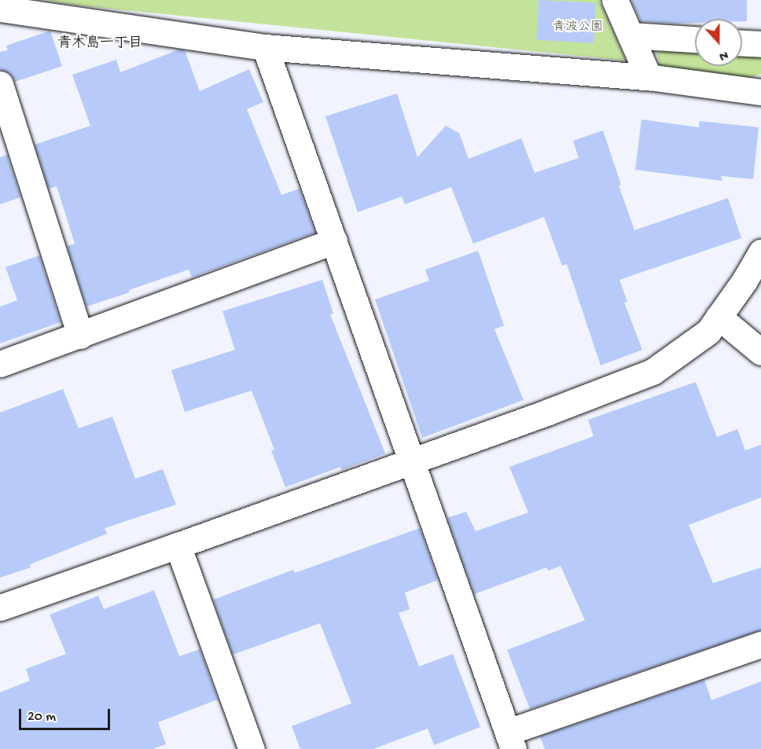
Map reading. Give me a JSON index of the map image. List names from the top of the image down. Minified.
{"districts":["青木島一丁目"],"parks":["青波公園"],"scale_bar":"20 m","north":"bottom"}
